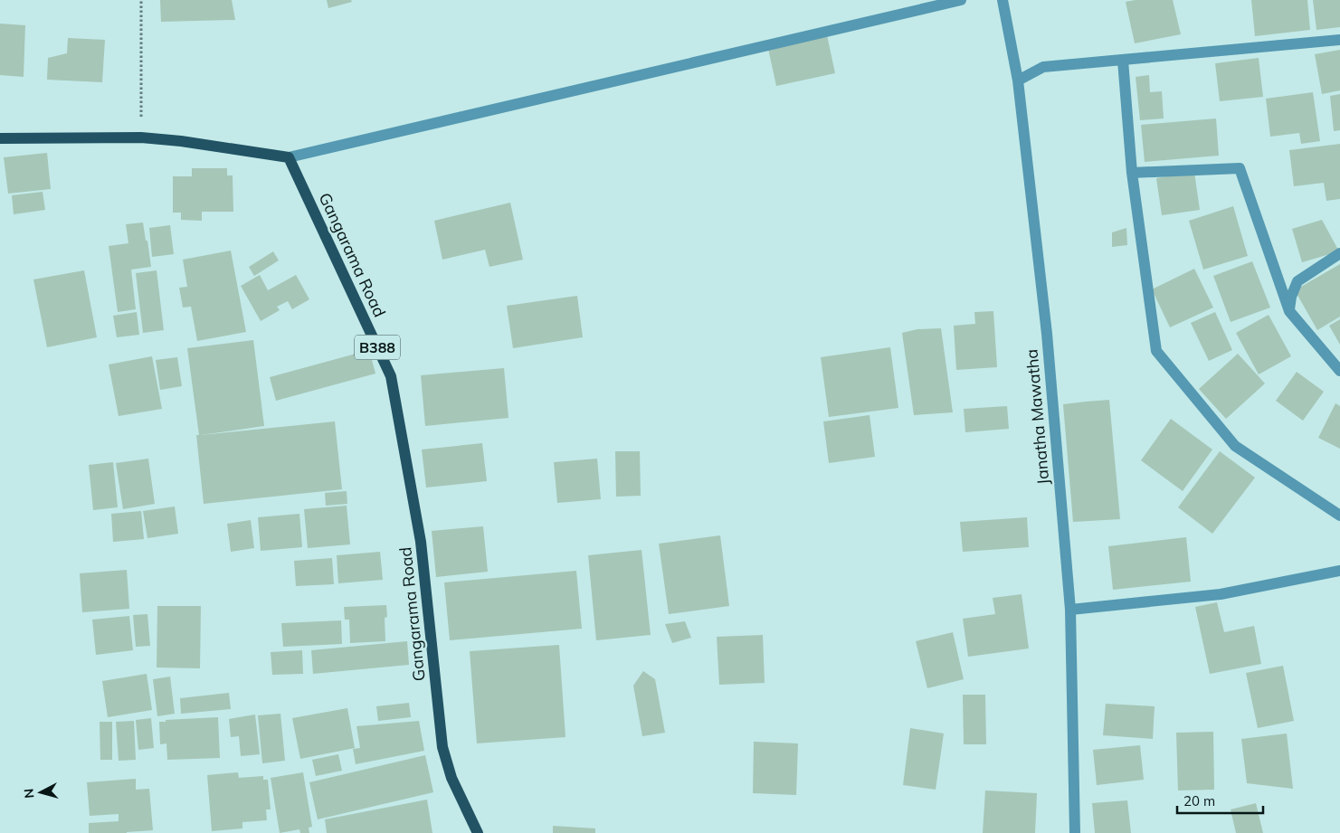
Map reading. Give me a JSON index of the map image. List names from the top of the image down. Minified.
{"streets":{"main road":["Gangarama Road","B388"],"street":["Janatha Mawatha"]},"scale_bar":"20 m","north":"left"}
